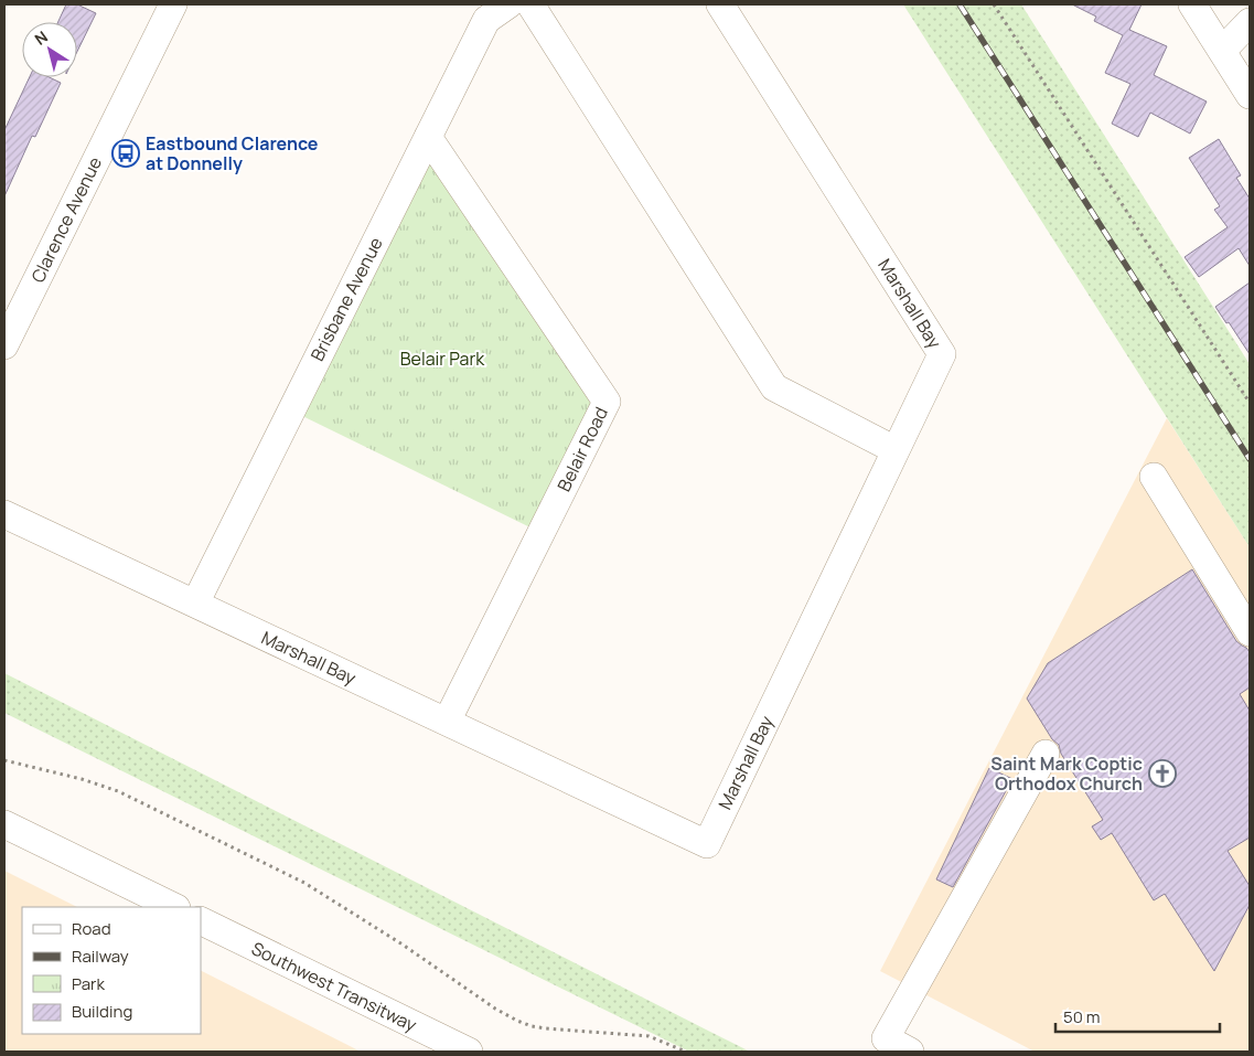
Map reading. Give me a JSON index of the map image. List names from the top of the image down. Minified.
{"streets":{"street":["Clarence Avenue","Brisbane Avenue","Marshall Bay","Belair Road","Southwest Transitway"]},"crossings":[["Brisbane Avenue","Marshall Bay"],["Brisbane Avenue","Belair Road"],["Marshall Bay","Belair Road"]],"parks":["Belair Park"],"places":{"bus stop":["Eastbound Clarence at Donnelly"],"church":["Saint Mark Coptic Orthodox Church"]},"legend":["Road","Railway","Park","Building"],"scale_bar":"50 m","north":"top left"}
